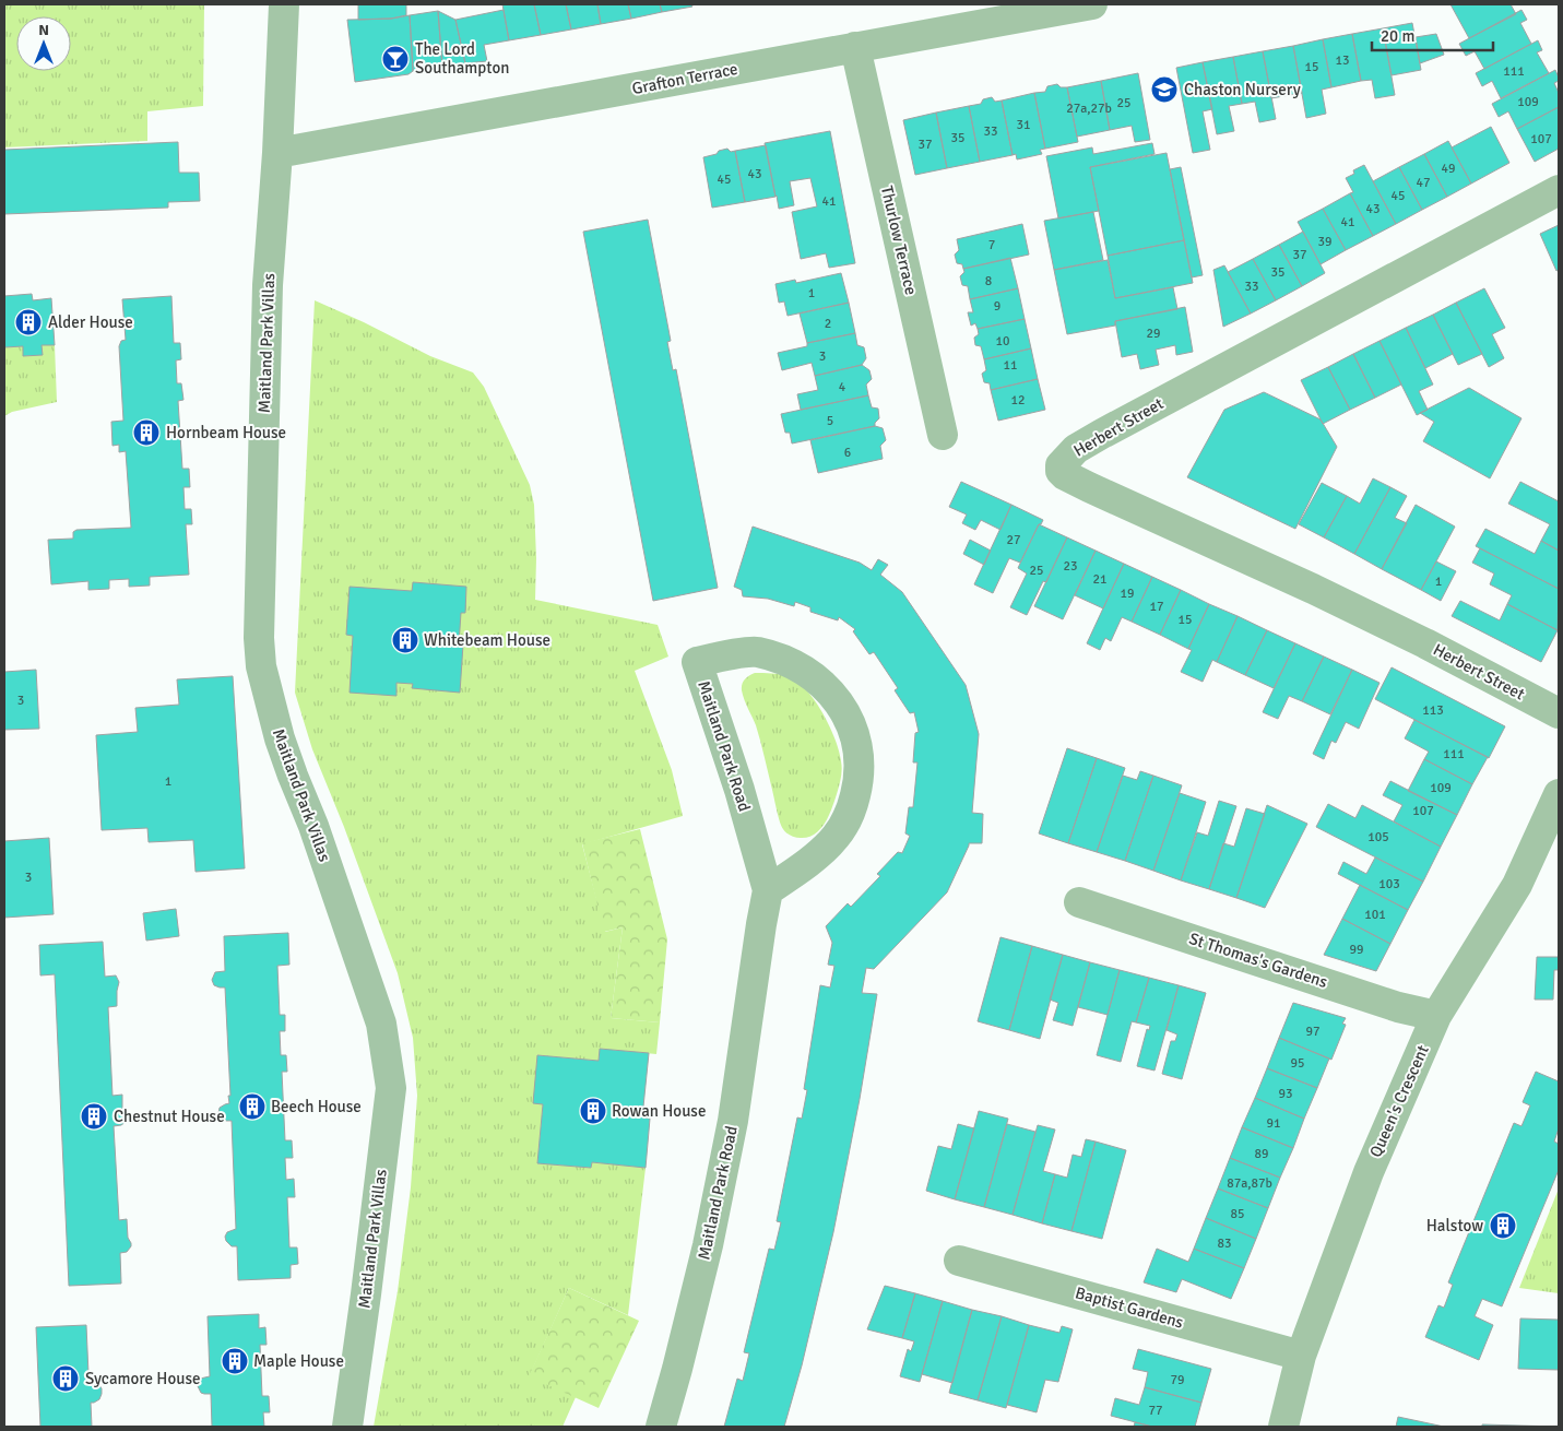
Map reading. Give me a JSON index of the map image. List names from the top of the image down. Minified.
{"streets":{"street":["Grafton Terrace","Thurlow Terrace","Maitland Park Villas","Herbert Street","Maitland Park Road","St Thomas's Gardens","Queen's Crescent","Baptist Gardens"]},"crossings":[["Grafton Terrace","Thurlow Terrace"],["Grafton Terrace","Maitland Park Villas"],["St Thomas's Gardens","Queen's Crescent"],["Queen's Crescent","Baptist Gardens"]],"places":{"bar":["The Lord Southampton"],"school or university":["Chaston Nursery"],"building":["Alder House","Hornbeam House","Whitebeam House","Beech House","Rowan House","Chestnut House","Halstow","Maple House","Sycamore House"]},"house_numbers":["13","15","111","109","25","27a,27b","31","33","35","107","37","49","43","45","47","45","41","43","41","39","7","37","35","8","33","1","9","2","29","10","3","11","4","12","5","6","27","23","25","21","1","19","17","15","3","113","111","1","109","107","105","3","103","101","99","97","95","93","91","89","87a,87b","85","83","79","77"],"scale_bar":"20 m","north":"top"}
